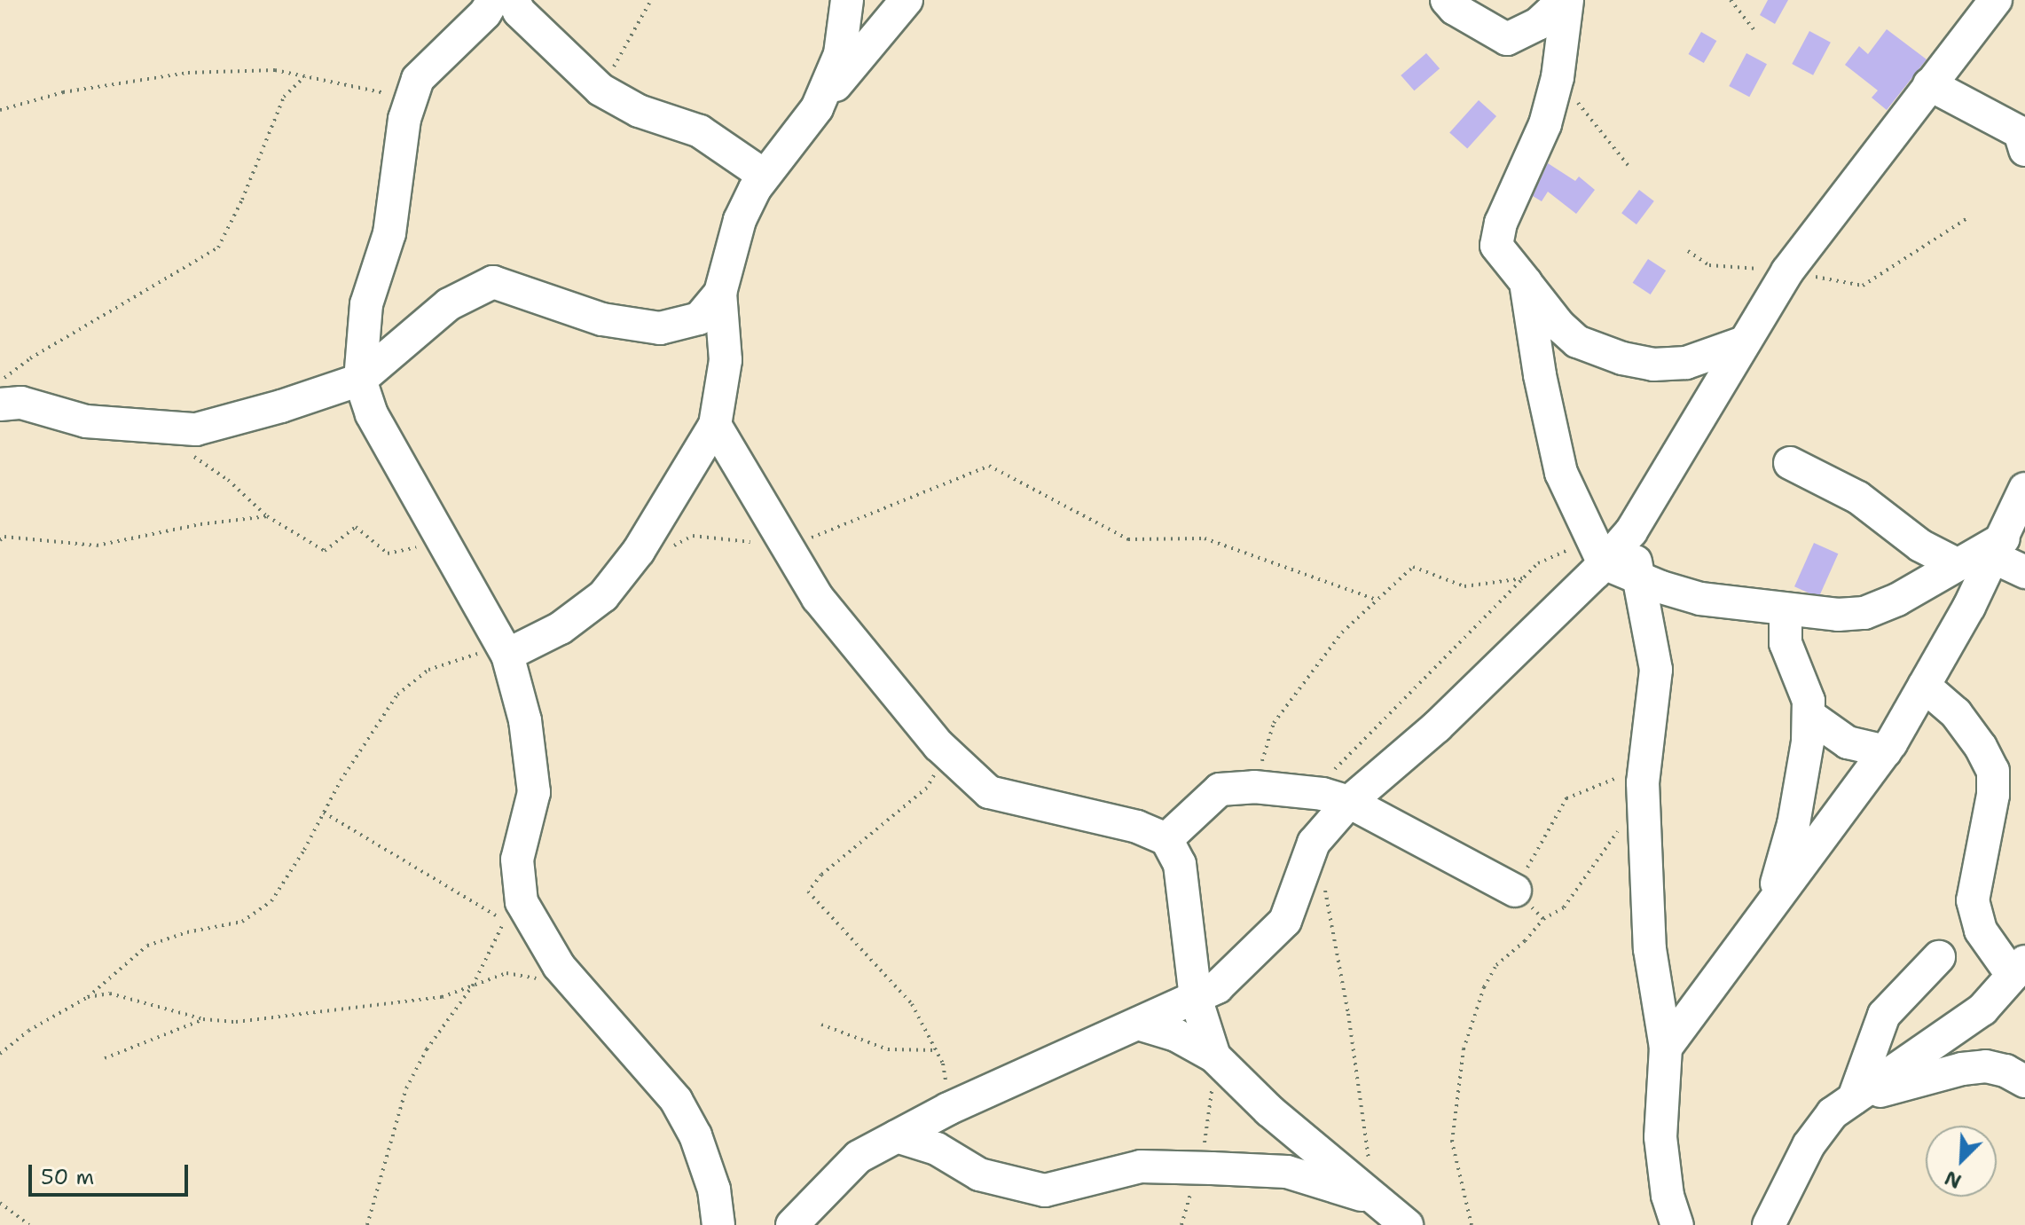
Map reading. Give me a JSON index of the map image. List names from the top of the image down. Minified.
{"scale_bar":"50 m","north":"bottom left"}
